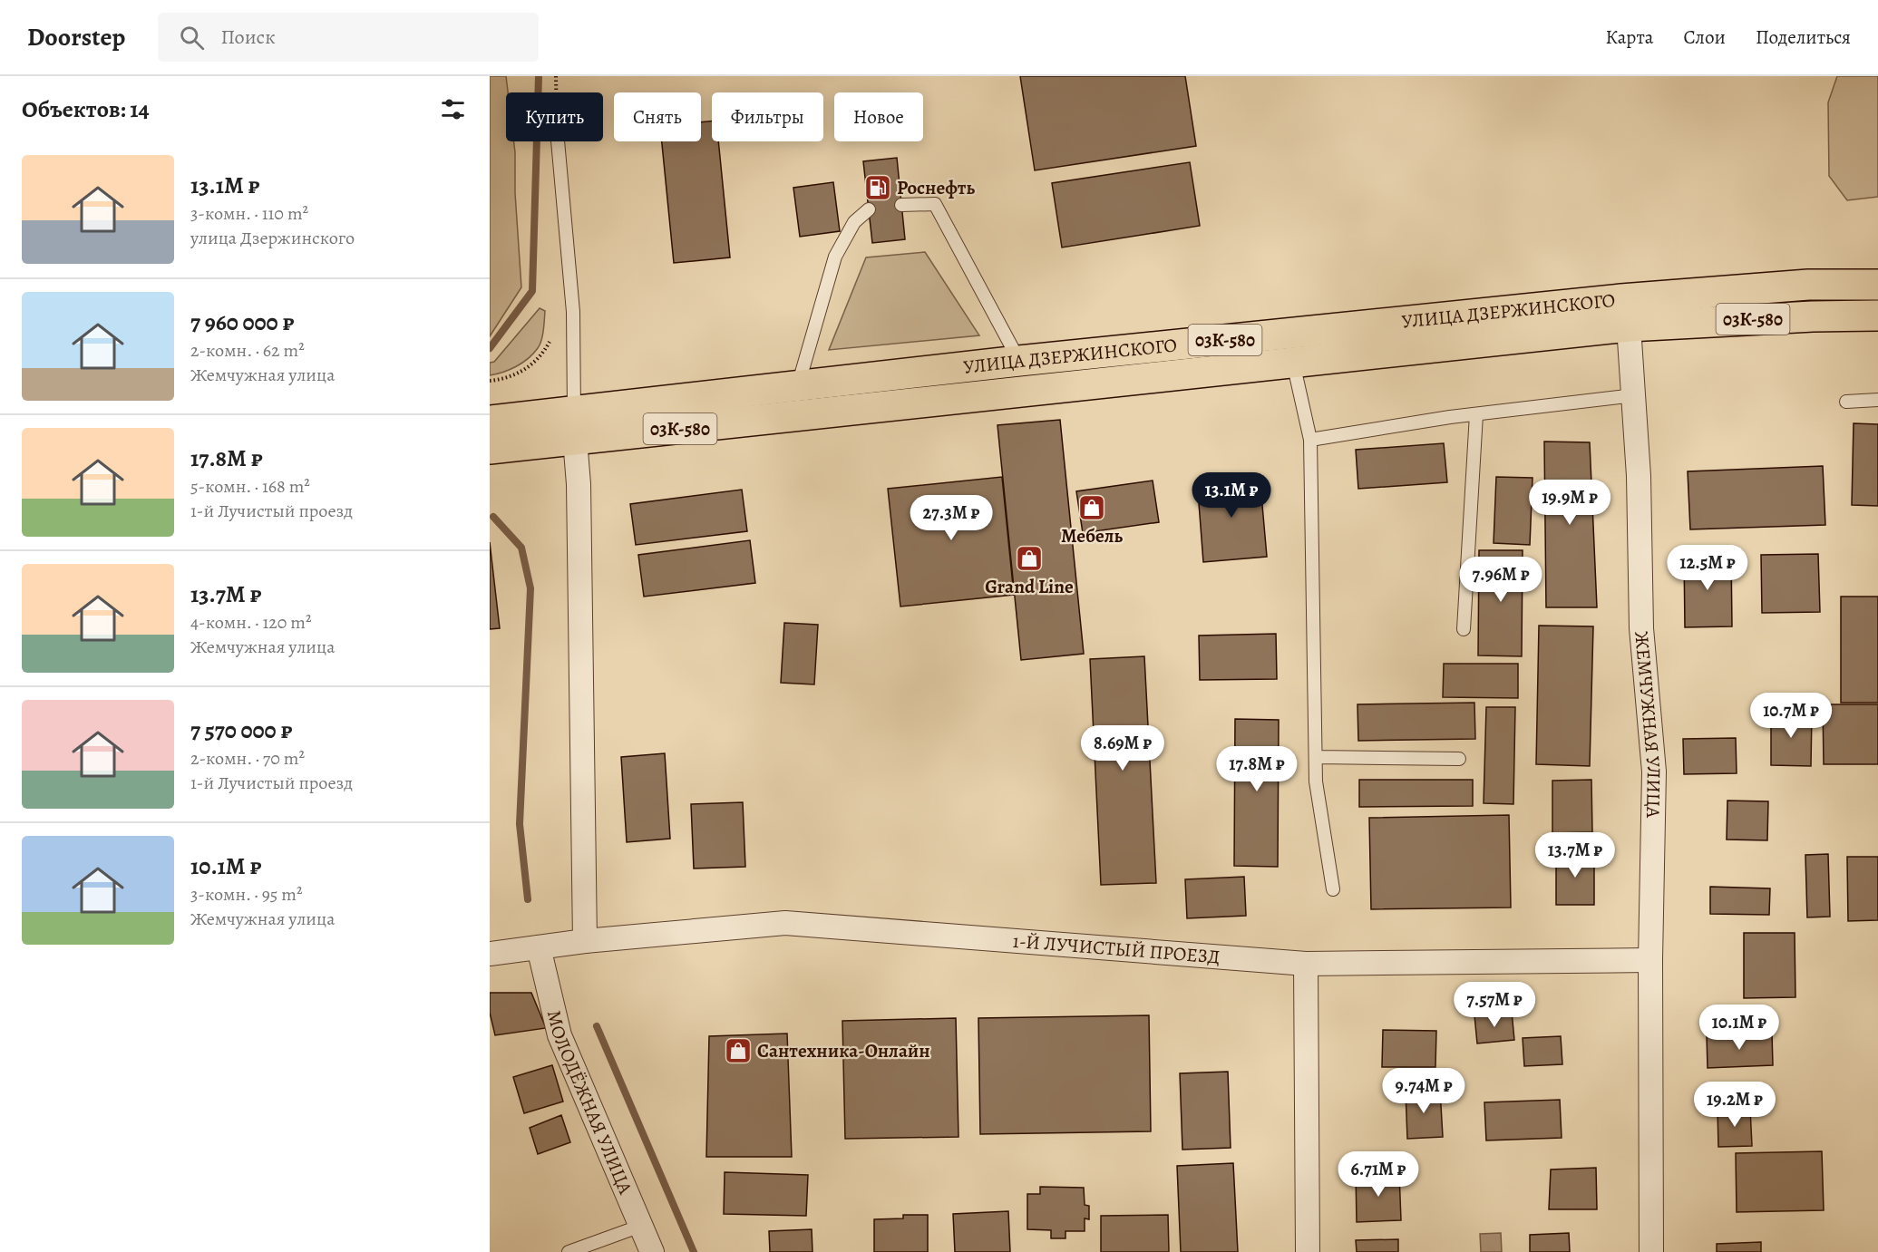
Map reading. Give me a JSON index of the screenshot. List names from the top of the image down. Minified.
{"streets":{"main road":["УЛИЦА ДЗЕРЖИНСКОГО","03К-580"],"street":["ЖЕМЧУЖНАЯ УЛИЦА","1-Й ЛУЧИСТЫЙ ПРОЕЗД","МОЛОДЁЖНАЯ УЛИЦА"]},"crossings":[["УЛИЦА ДЗЕРЖИНСКОГО","ЖЕМЧУЖНАЯ УЛИЦА"],["ЖЕМЧУЖНАЯ УЛИЦА","1-Й ЛУЧИСТЫЙ ПРОЕЗД"],["1-Й ЛУЧИСТЫЙ ПРОЕЗД","МОЛОДЁЖНАЯ УЛИЦА"]],"places":{"fuel station":["Роснефть"],"shop":["Мебель","Grand Line","Сантехника-Онлайн"]},"page":{"header":"Doorstep","search":"Поиск","nav":["Карта","Слои","Поделиться"],"heading":"Объектов: 14","chip":["Купить","Снять","Фильтры","Новое"],"list":[{"name":"13.1M ₽","note":"3-комн. · 110 m² · улица Дзержинского"},{"name":"7 960 000 ₽","note":"2-комн. · 62 m² · Жемчужная улица"},{"name":"17.8M ₽","note":"5-комн. · 168 m² · 1-й Лучистый проезд"},{"name":"13.7M ₽","note":"4-комн. · 120 m² · Жемчужная улица"},{"name":"7 570 000 ₽","note":"2-комн. · 70 m² · 1-й Лучистый проезд"},{"name":"10.1M ₽","note":"3-комн. · 95 m² · Жемчужная улица"}],"price":["13.1M ₽","19.9M ₽","27.3M ₽","12.5M ₽","7.96M ₽","10.7M ₽","8.69M ₽","17.8M ₽","13.7M ₽","7.57M ₽","10.1M ₽","9.74M ₽","19.2M ₽","6.71M ₽"]}}
